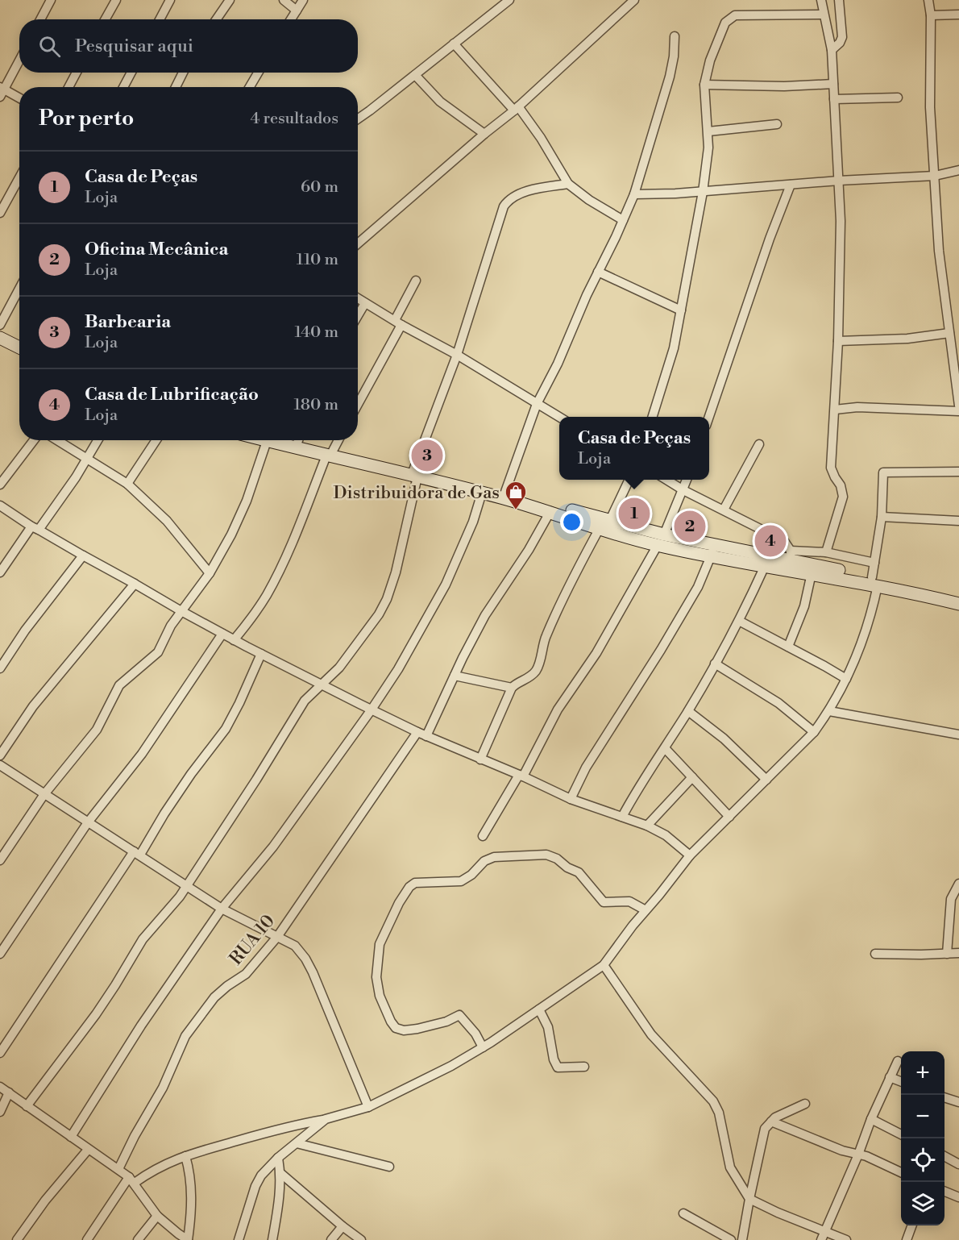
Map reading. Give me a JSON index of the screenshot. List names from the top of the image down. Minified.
{"streets":{"street":["RUA 10"]},"places":{"shop":["Distribuidora de Gas"]},"page":{"search":"Pesquisar aqui","heading":["Por perto","4 resultados"],"list":[{"mark":"1","name":"Casa de Peças","note":"Loja","value":"60 m"},{"mark":"2","name":"Oficina Mecânica","note":"Loja","value":"110 m"},{"mark":"3","name":"Barbearia","note":"Loja","value":"140 m"},{"mark":"4","name":"Casa de Lubrificação","note":"Loja","value":"180 m"}],"popup":["Casa de Peças","Loja"],"pins":["3","1","2","4"],"map_buttons":["+","−"]}}
